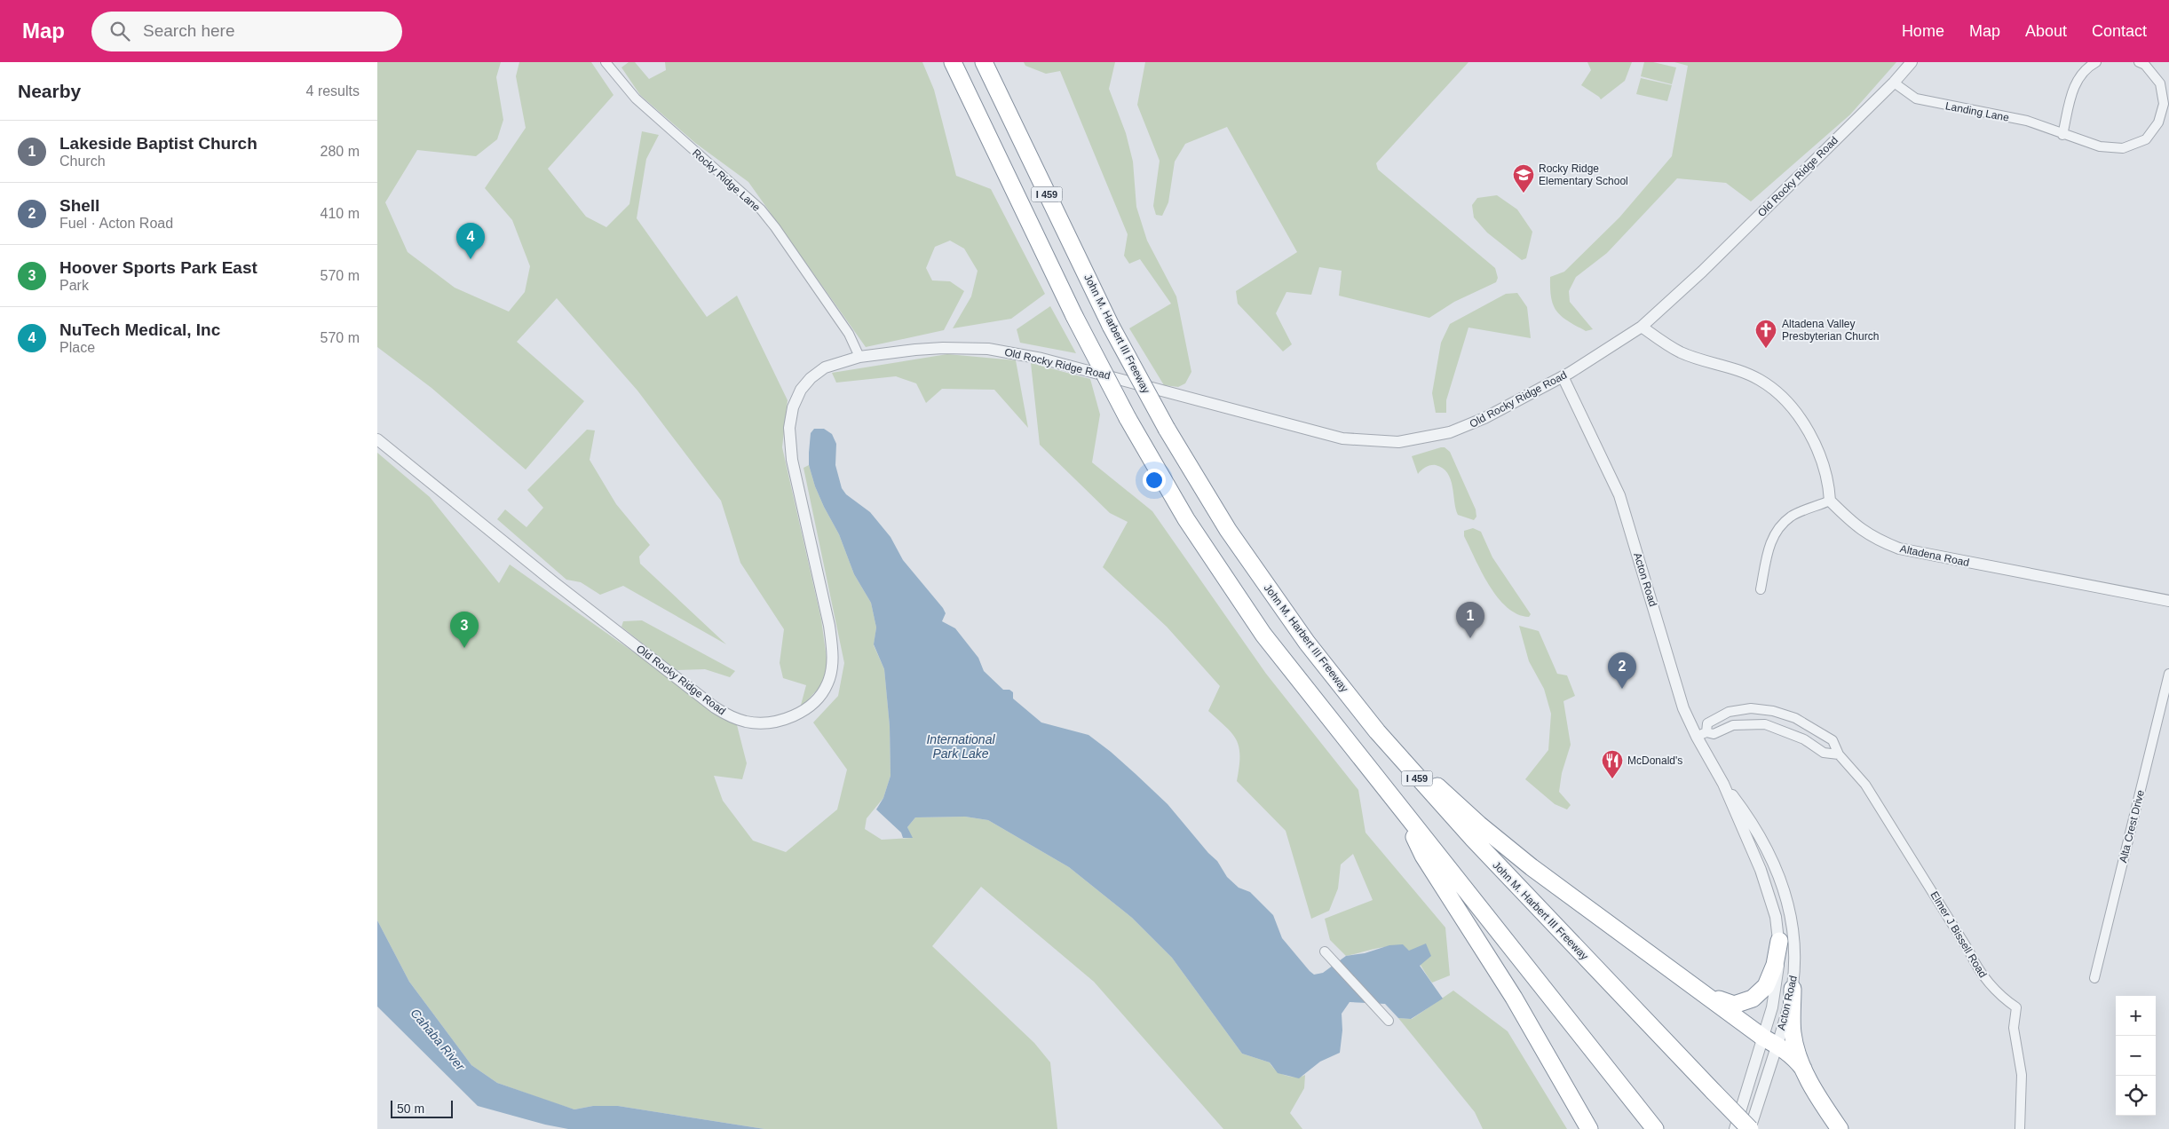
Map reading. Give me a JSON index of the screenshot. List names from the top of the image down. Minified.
{"streets":{"highway":["I 459","John M. Harbert III Freeway"],"street":["Landing Lane","Old Rocky Ridge Road","Rocky Ridge Lane","Altadena Road","Acton Road","Alta Crest Drive","Elmer J Bissell Road"]},"crossings":[["Landing Lane","Old Rocky Ridge Road"],["Old Rocky Ridge Road","Rocky Ridge Lane"],["Old Rocky Ridge Road","Acton Road"],["John M. Harbert III Freeway","Acton Road"],["Acton Road","Elmer J Bissell Road"]],"water":["International Park Lake","Cahaba River"],"places":{"school or university":["Rocky Ridge Elementary School"],"church":["Altadena Valley Presbyterian Church"],"restaurant":["McDonald's"]},"scale_bar":"50 m","page":{"header":"Map","search":"Search here","nav":["Home","Map","About","Contact"],"heading":["Nearby","4 results"],"list":[{"mark":"1","name":"Lakeside Baptist Church","note":"Church","value":"280 m"},{"mark":"2","name":"Shell","note":"Fuel · Acton Road","value":"410 m"},{"mark":"3","name":"Hoover Sports Park East","note":"Park","value":"570 m"},{"mark":"4","name":"NuTech Medical, Inc","note":"Place","value":"570 m"}],"pins":["4","1","3","2"],"map_buttons":["+","−"],"scale":"50 m"}}
